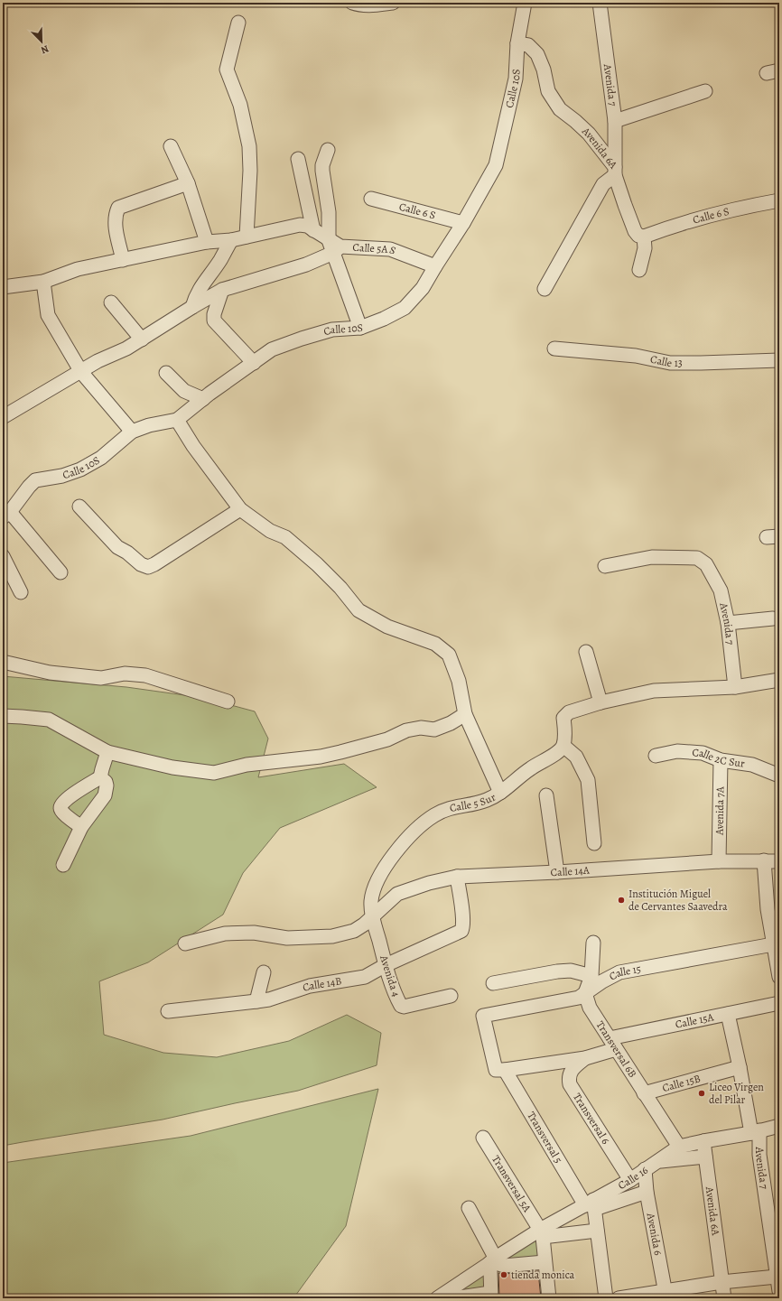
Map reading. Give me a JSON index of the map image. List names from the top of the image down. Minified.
{"streets":{"street":["Avenida 7","Calle 10S","Avenida 6A","Calle 6 S","Calle 5A S","Calle 13","Calle 2C Sur","Calle 5 Sur","Avenida 7A","Calle 14A","Calle 15","Avenida 4","Calle 14B","Calle 15A","Transversal 6B","Calle 15B","Transversal 6","Transversal 5","Calle 16","Transversal 5A","Avenida 6"]},"crossings":[["Avenida 7","Avenida 6A"],["Avenida 7","Calle 15A"],["Avenida 7","Calle 15B"],["Avenida 7","Calle 16"],["Calle 10S","Avenida 6A"],["Calle 10S","Calle 6 S"],["Calle 10S","Calle 5A S"],["Avenida 6A","Calle 6 S"],["Avenida 6A","Calle 16"],["Calle 2C Sur","Avenida 7A"],["Calle 5 Sur","Calle 14A"],["Calle 5 Sur","Avenida 4"],["Avenida 7A","Calle 14A"],["Calle 14A","Avenida 4"],["Calle 14A","Calle 14B"],["Calle 15","Calle 15A"],["Calle 15","Transversal 6B"],["Calle 15","Transversal 5"],["Avenida 4","Calle 14B"],["Calle 15A","Transversal 6B"],["Calle 15A","Transversal 6"],["Calle 15A","Transversal 5"],["Transversal 6B","Calle 15B"],["Transversal 6B","Calle 16"],["Transversal 6","Calle 16"],["Transversal 5","Calle 16"],["Calle 16","Transversal 5A"],["Calle 16","Avenida 6"]],"places":["Institución Miguel de Cervantes Saavedra","Liceo Virgen del Pilar","tienda monica"],"north":"bottom right"}
